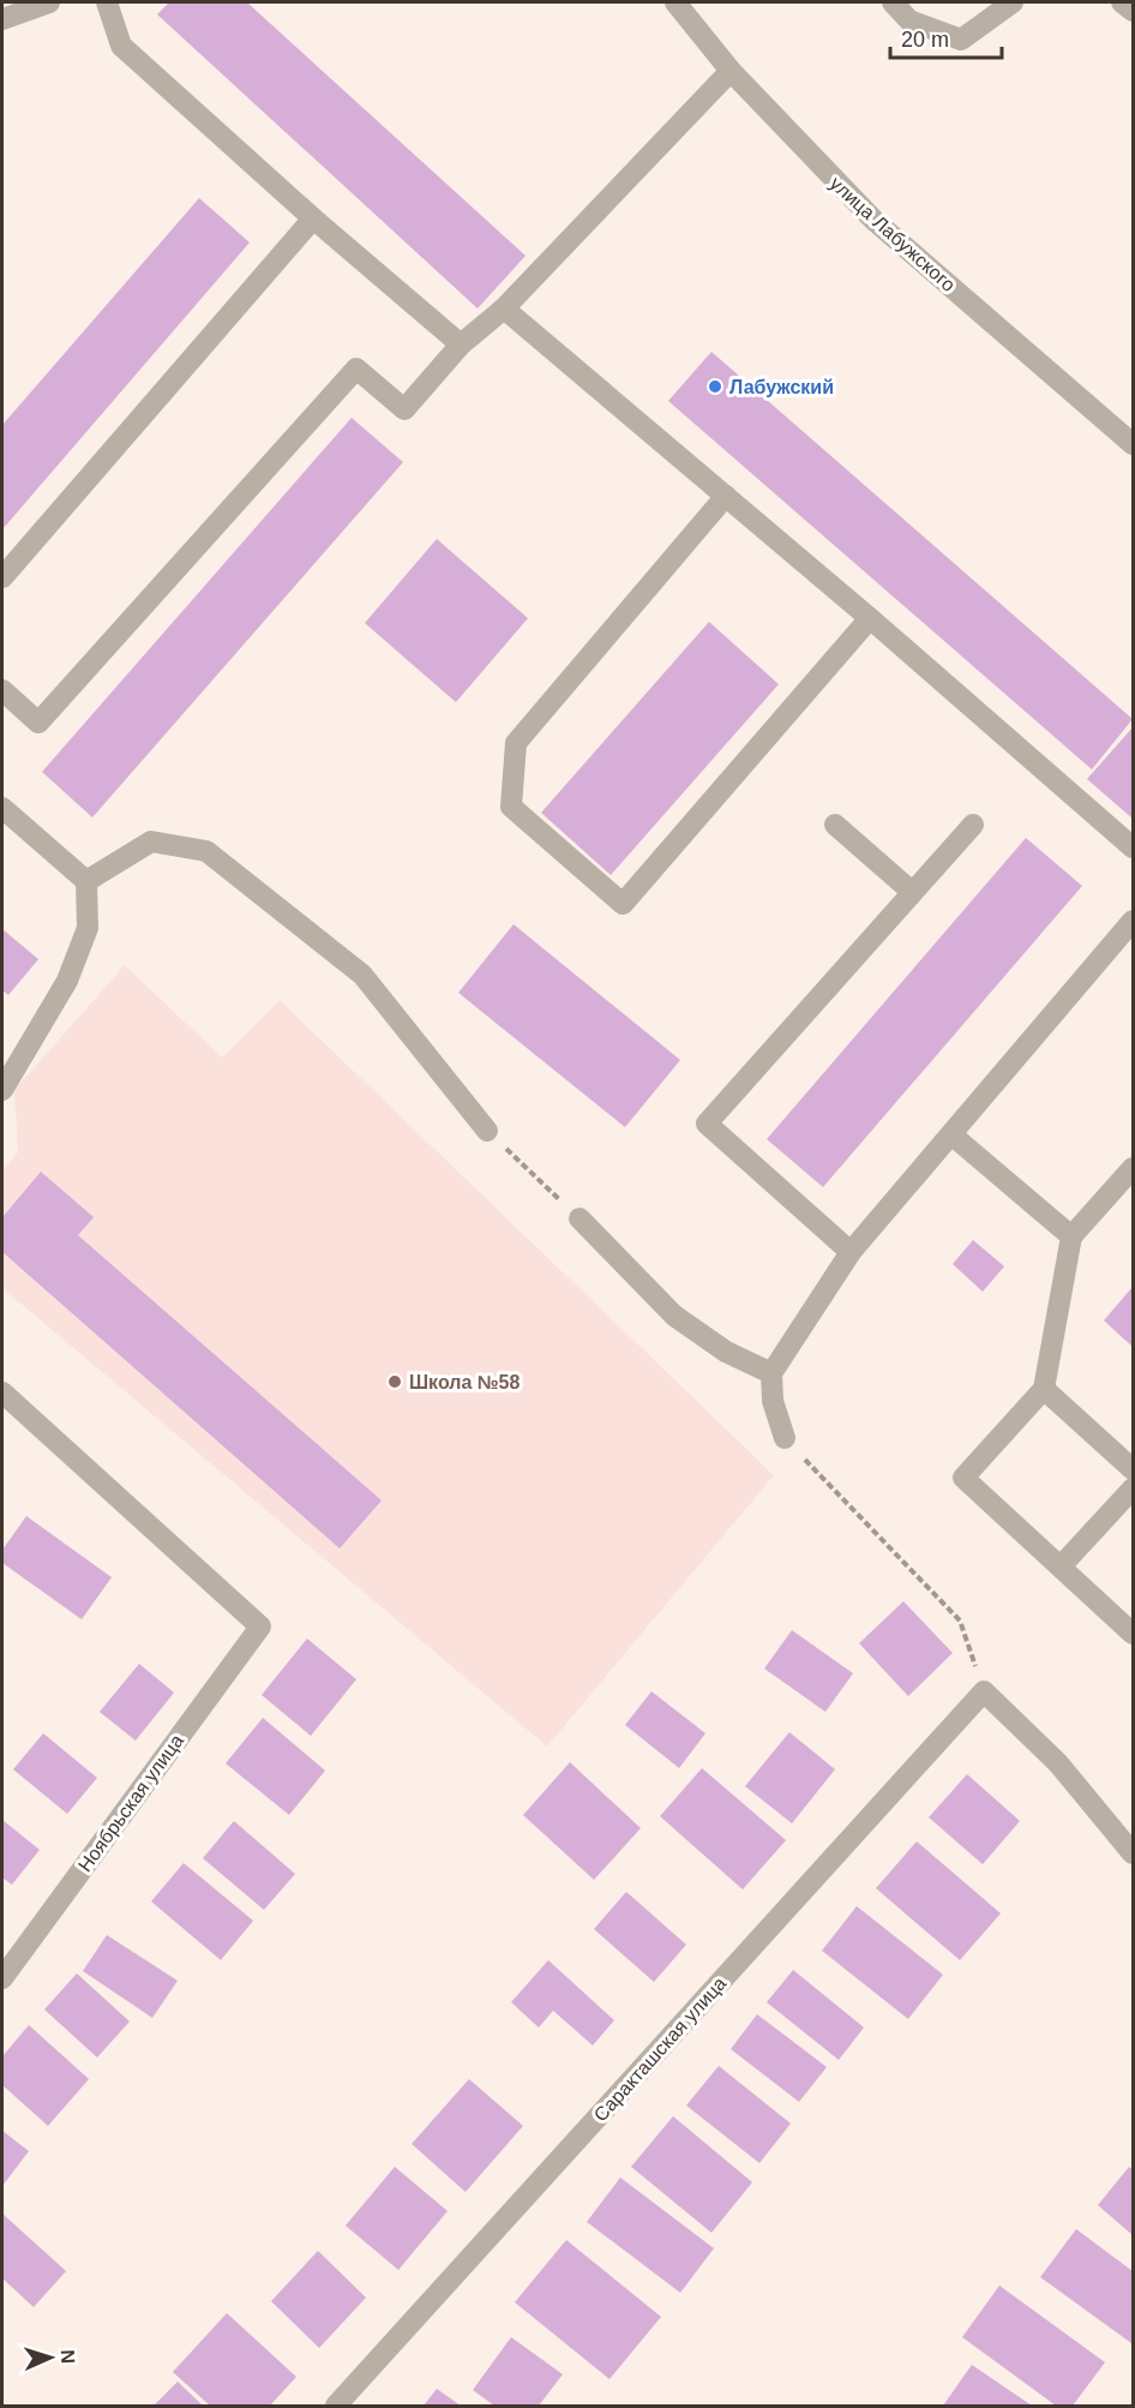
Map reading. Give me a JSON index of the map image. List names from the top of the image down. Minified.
{"streets":{"street":["улица Лабужского","Ноябрьская улица","Саракташская улица"]},"places":["Лабужский","Школа №58"],"scale_bar":"20 m","north":"right"}
